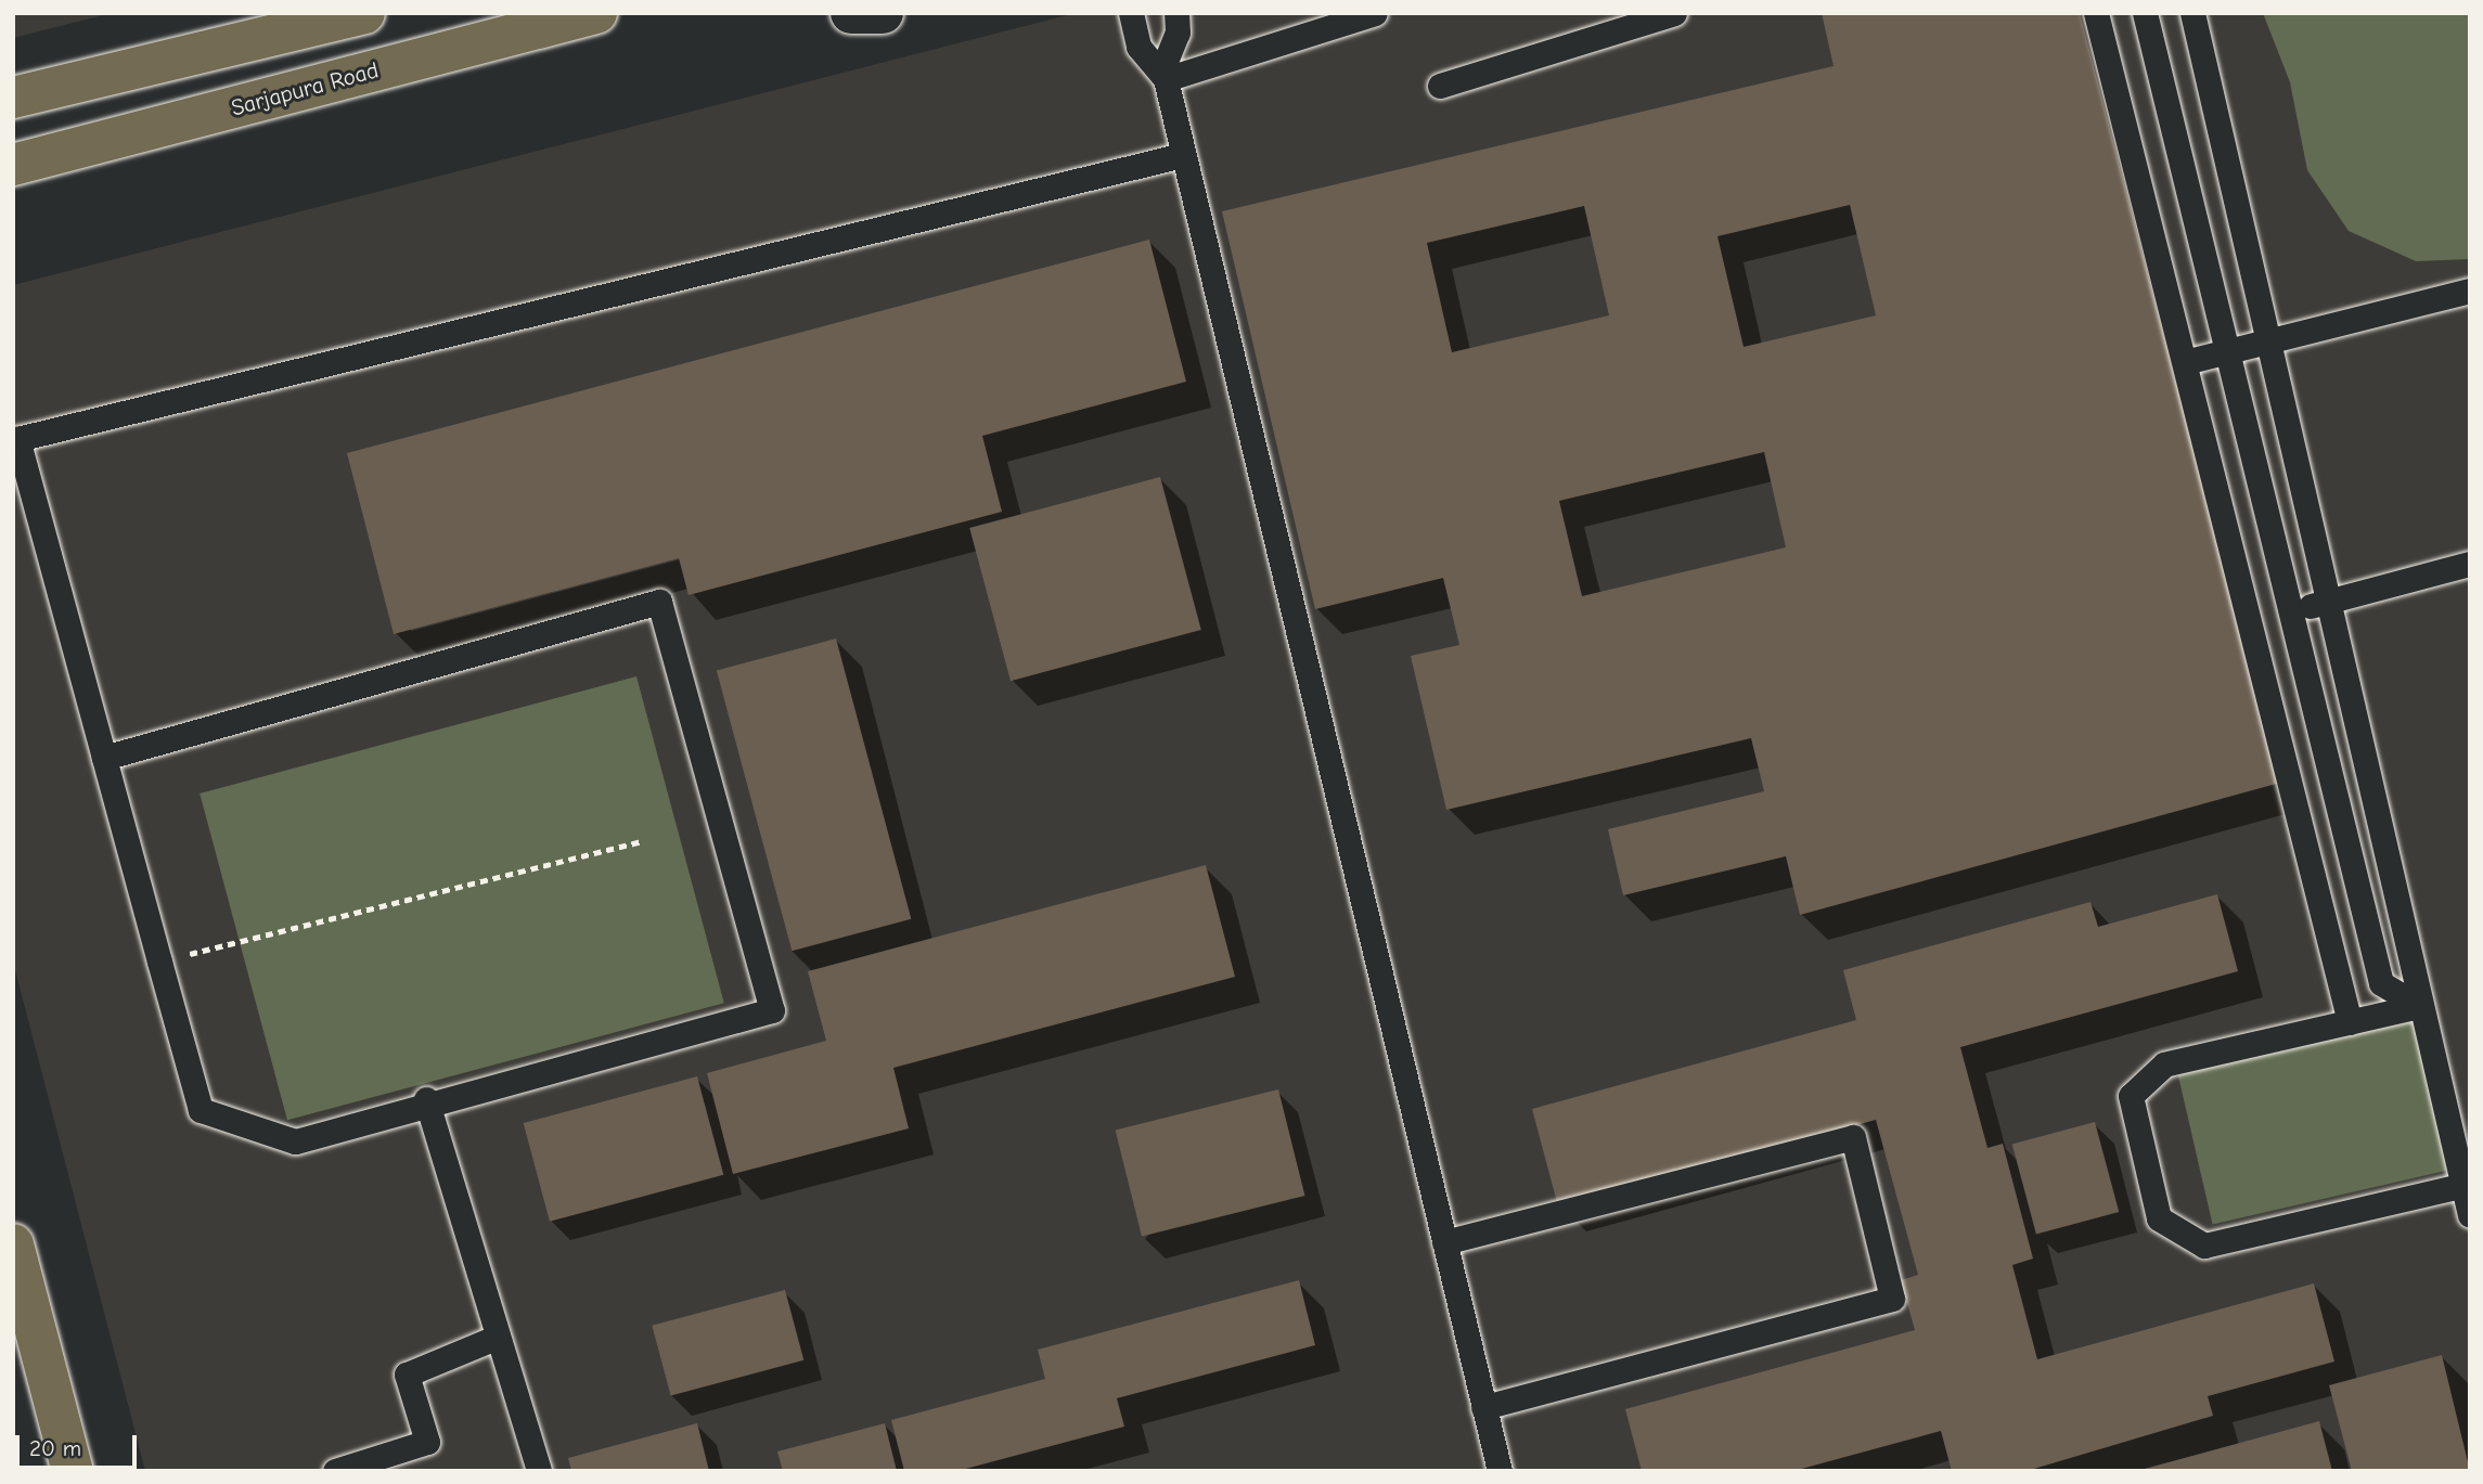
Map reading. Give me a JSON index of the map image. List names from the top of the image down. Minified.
{"streets":{"main road":["Sarjapura Road"]},"scale_bar":"20 m"}
